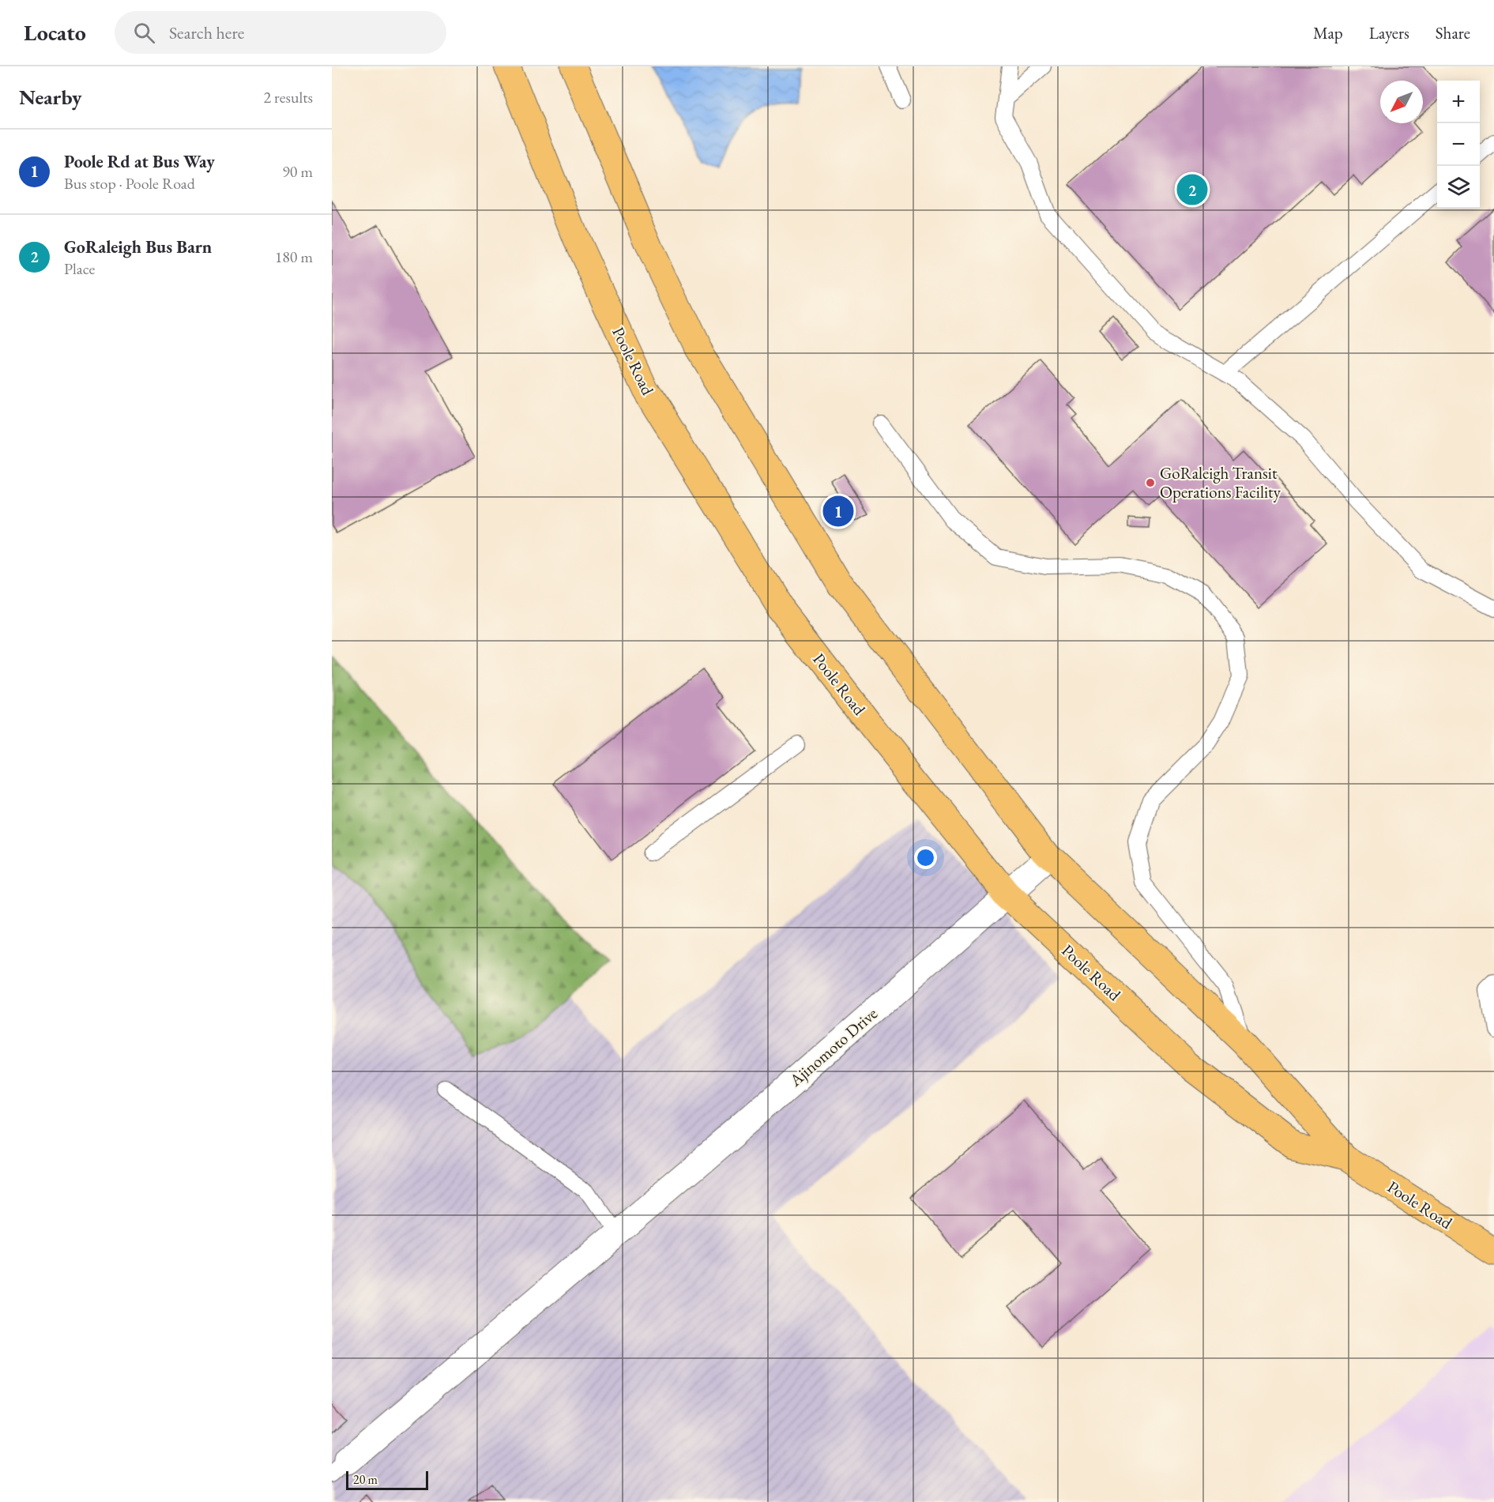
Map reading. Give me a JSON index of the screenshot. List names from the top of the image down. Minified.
{"streets":{"main road":["Poole Road"],"street":["Ajinomoto Drive"]},"crossings":[["Poole Road","Ajinomoto Drive"]],"places":["GoRaleigh Transit Operations Facility"],"scale_bar":"20 m","north":"bottom left","page":{"header":"Locato","search":"Search here","nav":["Map","Layers","Share"],"heading":["Nearby","2 results"],"map_buttons":["+","−"],"list":[{"mark":"1","name":"Poole Rd at Bus Way","note":"Bus stop · Poole Road","value":"90 m"},{"mark":"2","name":"GoRaleigh Bus Barn","note":"Place","value":"180 m"}],"pins":["2","1"],"scale":"20 m"}}
